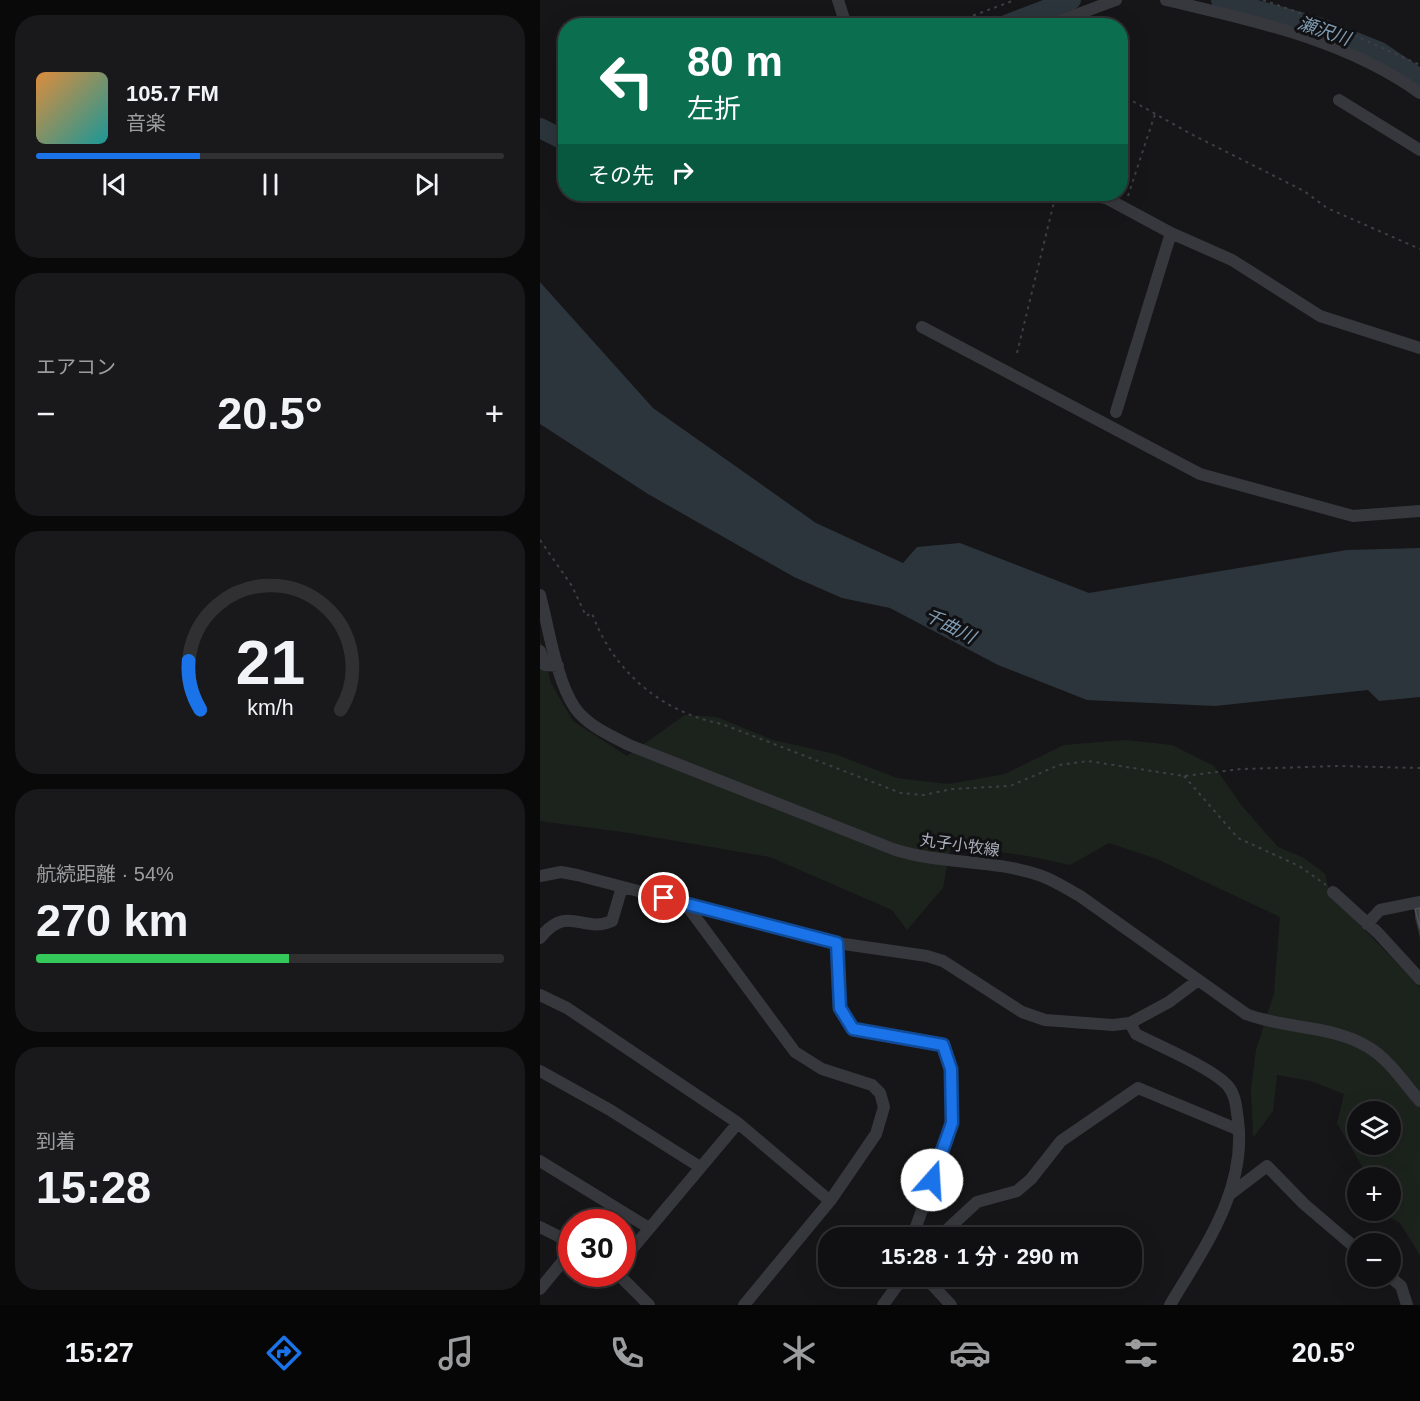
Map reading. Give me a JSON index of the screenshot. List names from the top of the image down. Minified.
{"streets":{"street":["丸子小牧線"]},"water":["瀬沢川","千曲川"],"page":{"turn":["80 m","左折"],"song":["105.7 FM","音楽"],"then":"その先","tile":["エアコン",["航続距離 · 54%","270 km"],["到着","15:28"]],"heat":["−","20.5°","+"],"map_buttons":["+","−"],"limit":"30","trip":"15:28 · 1 分 · 290 m","tabs":["15:27","20.5°"],"gauge":["21","km/h"]}}
